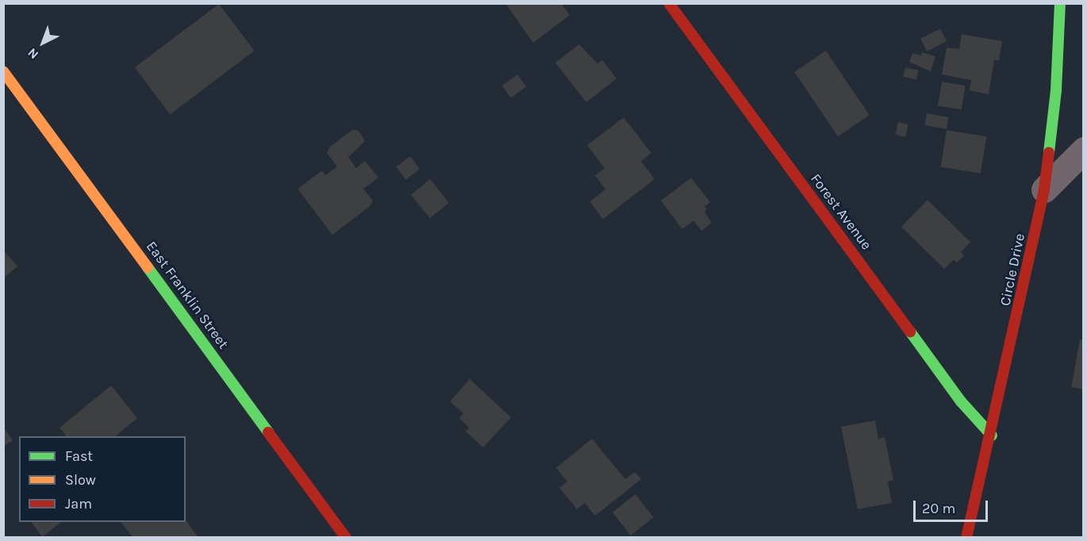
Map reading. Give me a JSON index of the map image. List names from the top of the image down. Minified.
{"streets":{"street":["Forest Avenue","Circle Drive","East Franklin Street"]},"crossings":[["Forest Avenue","Circle Drive"]],"legend":["Fast","Slow","Jam"],"scale_bar":"20 m","north":"bottom left"}
